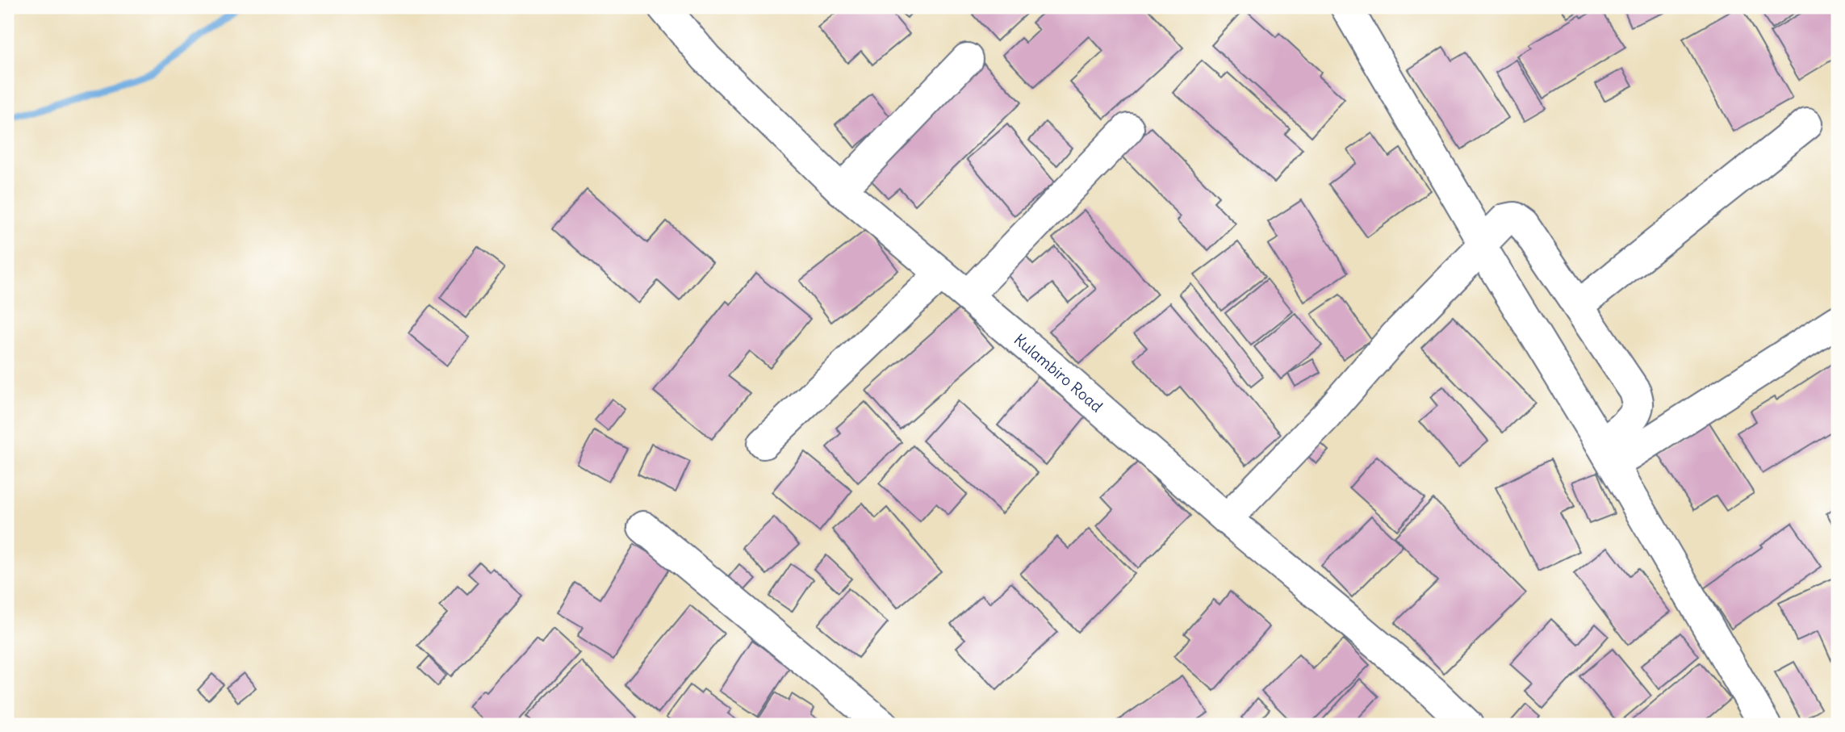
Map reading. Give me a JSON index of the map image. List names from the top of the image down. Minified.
{"streets":{"street":["Kulambiro Road"]}}
